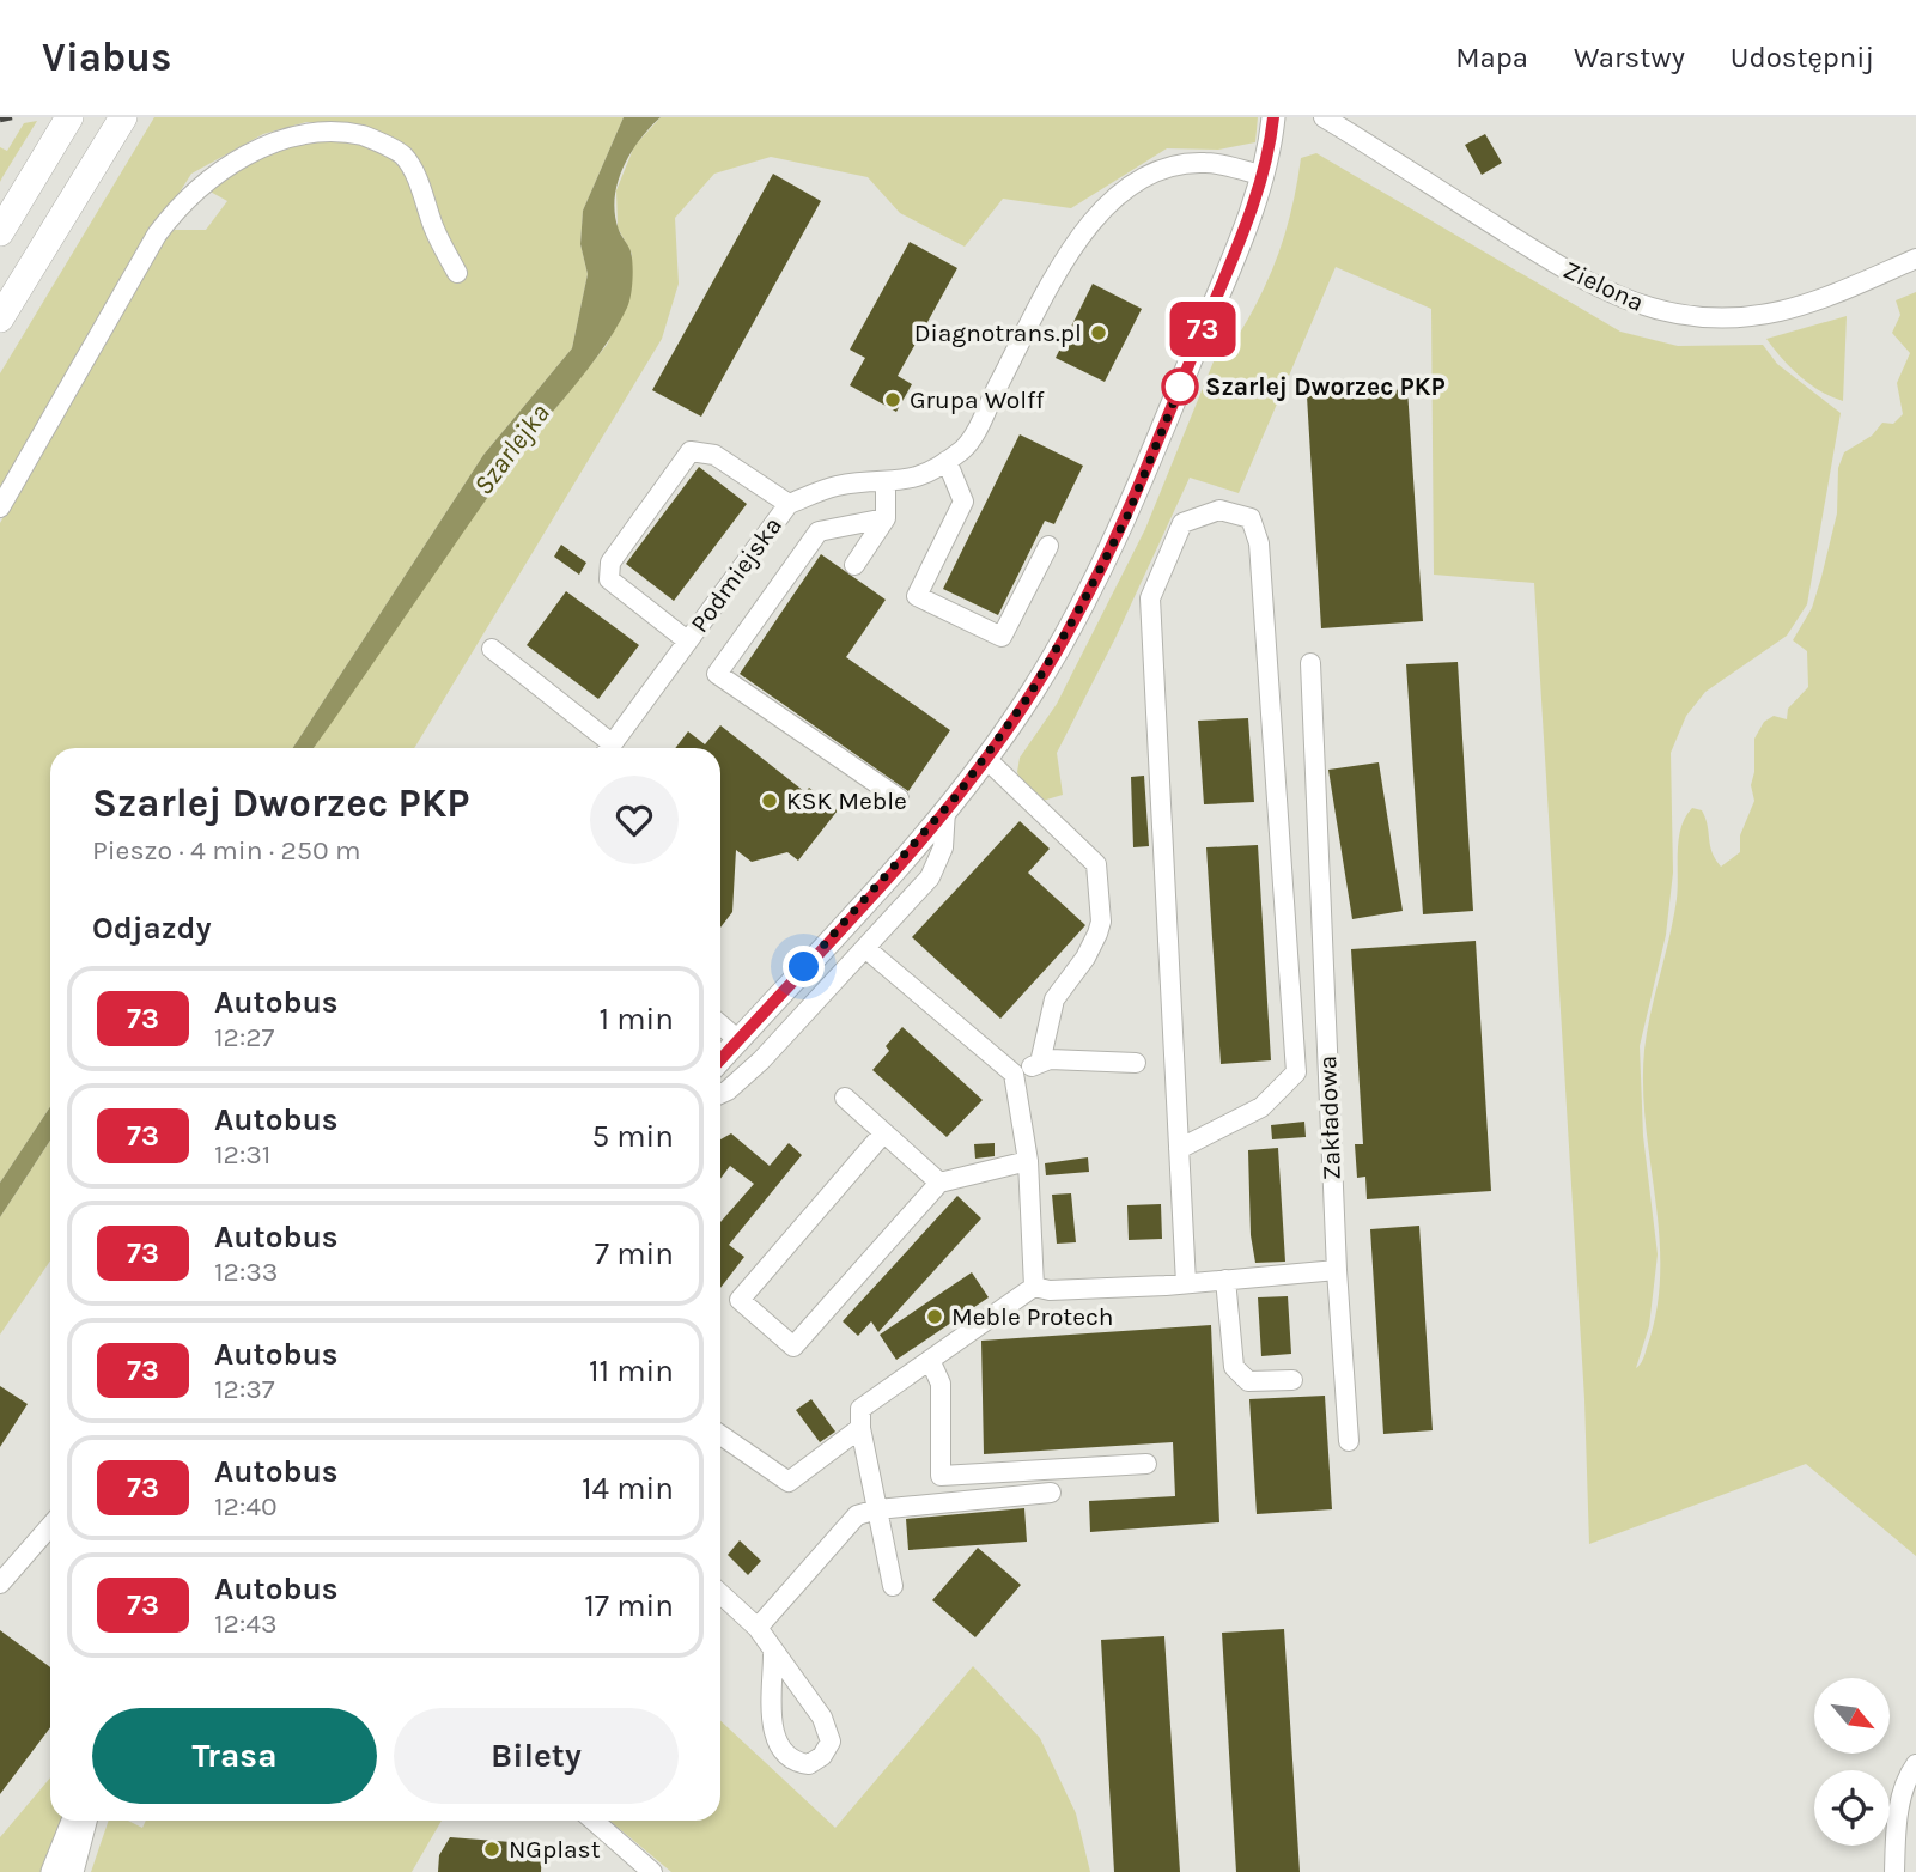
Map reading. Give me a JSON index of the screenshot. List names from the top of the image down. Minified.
{"streets":{"street":["Zielona","Podmiejska","Zakładowa"]},"water":["Szarlejka"],"places":["Diagnotrans.pl","Szarlej Dworzec PKP","Grupa Wolff","KSK Meble","Meble Protech","NGplast"],"lines":["bus line 73"],"north":"bottom right","page":{"header":"Viabus","nav":["Mapa","Warstwy","Udostępnij"],"on_map":"73","heading":[["Szarlej Dworzec PKP","Pieszo · 4 min · 250 m"],"Odjazdy"],"list":[{"mark":"73","name":"Autobus","note":"12:27","value":"1 min"},{"mark":"73","name":"Autobus","note":"12:31","value":"5 min"},{"mark":"73","name":"Autobus","note":"12:33","value":"7 min"},{"mark":"73","name":"Autobus","note":"12:37","value":"11 min"},{"mark":"73","name":"Autobus","note":"12:40","value":"14 min"},{"mark":"73","name":"Autobus","note":"12:43","value":"17 min"}],"buttons":["Trasa","Bilety"]}}
